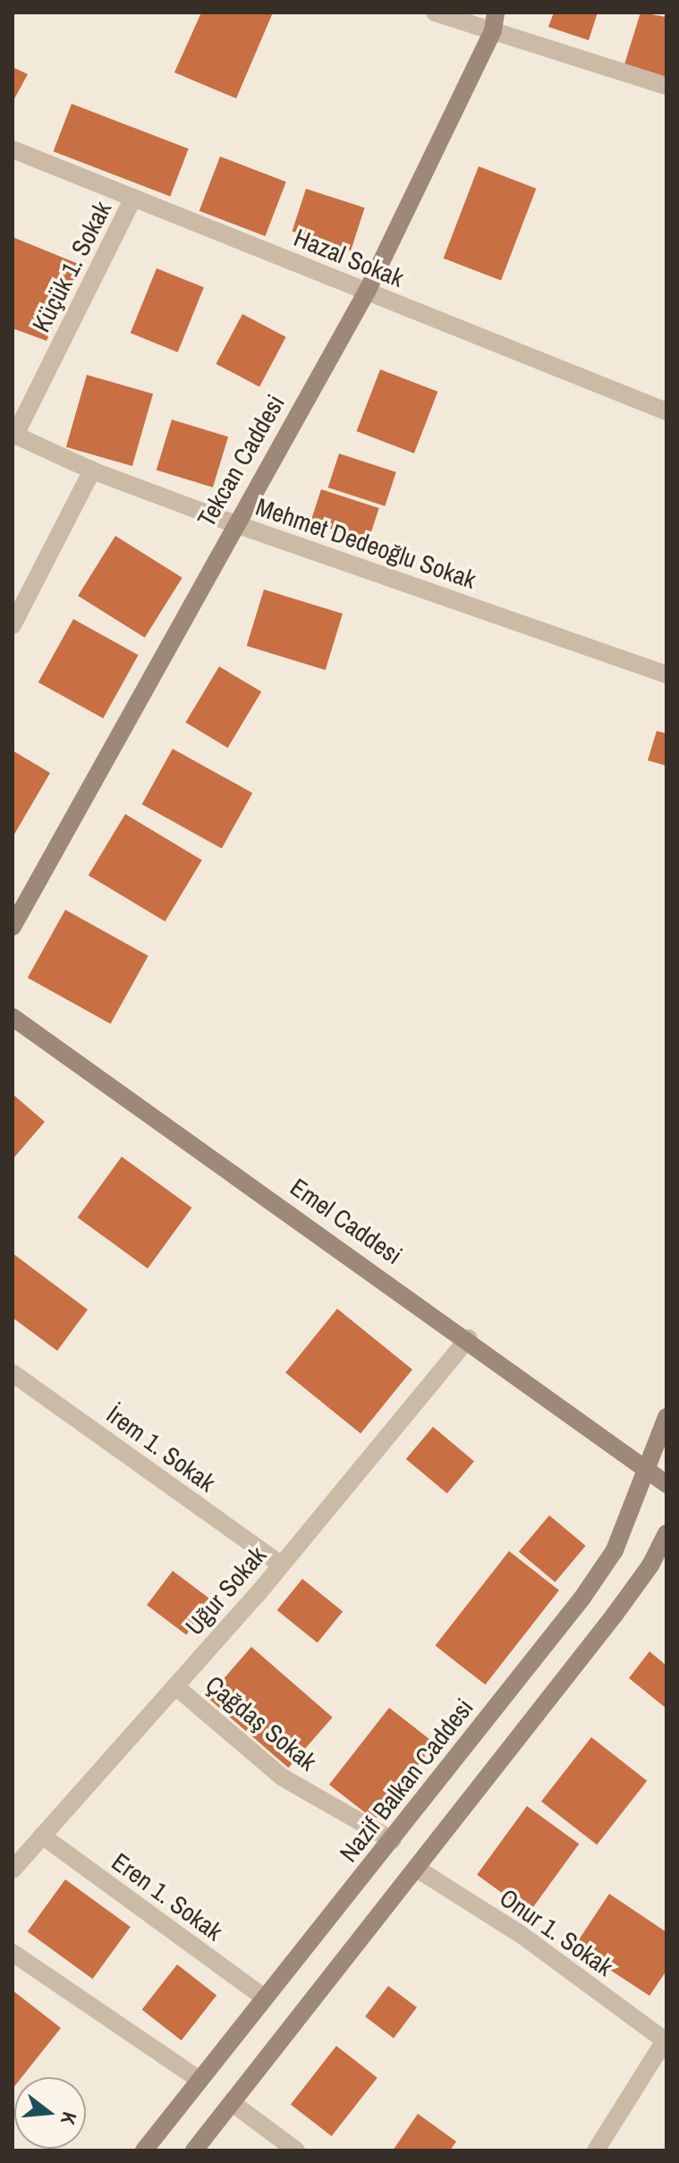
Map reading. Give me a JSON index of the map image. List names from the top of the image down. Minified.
{"streets":{"street":["Hazal Sokak","Küçük 1. Sokak","Tekcan Caddesi","Mehmet Dedeoğlu Sokak","Emel Caddesi","İrem 1. Sokak","Uğur Sokak","Çağdaş Sokak","Nazif Balkan Caddesi","Eren 1. Sokak","Onur 1. Sokak"]},"crossings":[["Hazal Sokak","Küçük 1. Sokak"],["Hazal Sokak","Tekcan Caddesi"],["Küçük 1. Sokak","Mehmet Dedeoğlu Sokak"],["Tekcan Caddesi","Mehmet Dedeoğlu Sokak"],["Emel Caddesi","Uğur Sokak"],["Emel Caddesi","Nazif Balkan Caddesi"],["İrem 1. Sokak","Uğur Sokak"],["Uğur Sokak","Çağdaş Sokak"],["Uğur Sokak","Eren 1. Sokak"],["Çağdaş Sokak","Nazif Balkan Caddesi"],["Nazif Balkan Caddesi","Eren 1. Sokak"]],"north":"right"}
